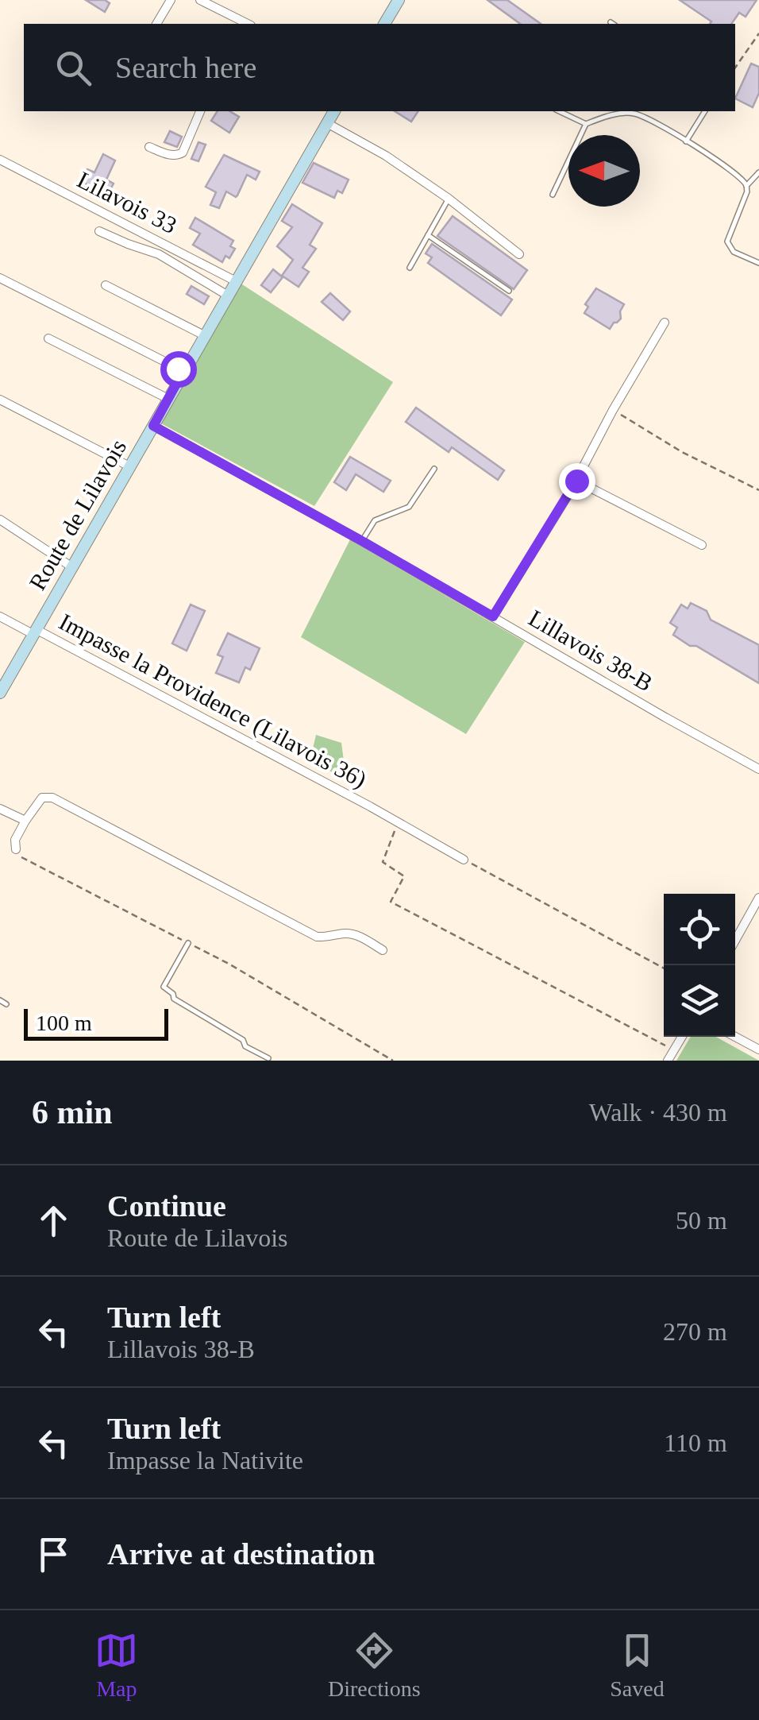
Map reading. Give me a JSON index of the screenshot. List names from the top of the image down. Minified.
{"streets":{"main road":["Route de Lilavois"],"street":["Lilavois 33","Lillavois 38-B","Impasse la Providence (Lilavois 36)"]},"crossings":[["Lilavois 33","Route de Lilavois"],["Route de Lilavois","Lillavois 38-B"],["Route de Lilavois","Impasse la Providence (Lilavois 36)"]],"scale_bar":"100 m","north":"left","page":{"search":"Search here","scale":"100 m","heading":["6 min","Walk · 430 m"],"list":[["Continue","Route de Lilavois","50 m"],["Turn left","Lillavois 38-B","270 m"],["Turn left","Impasse la Nativite","110 m"],"Arrive at destination"],"nav":["Map","Directions","Saved"]}}
